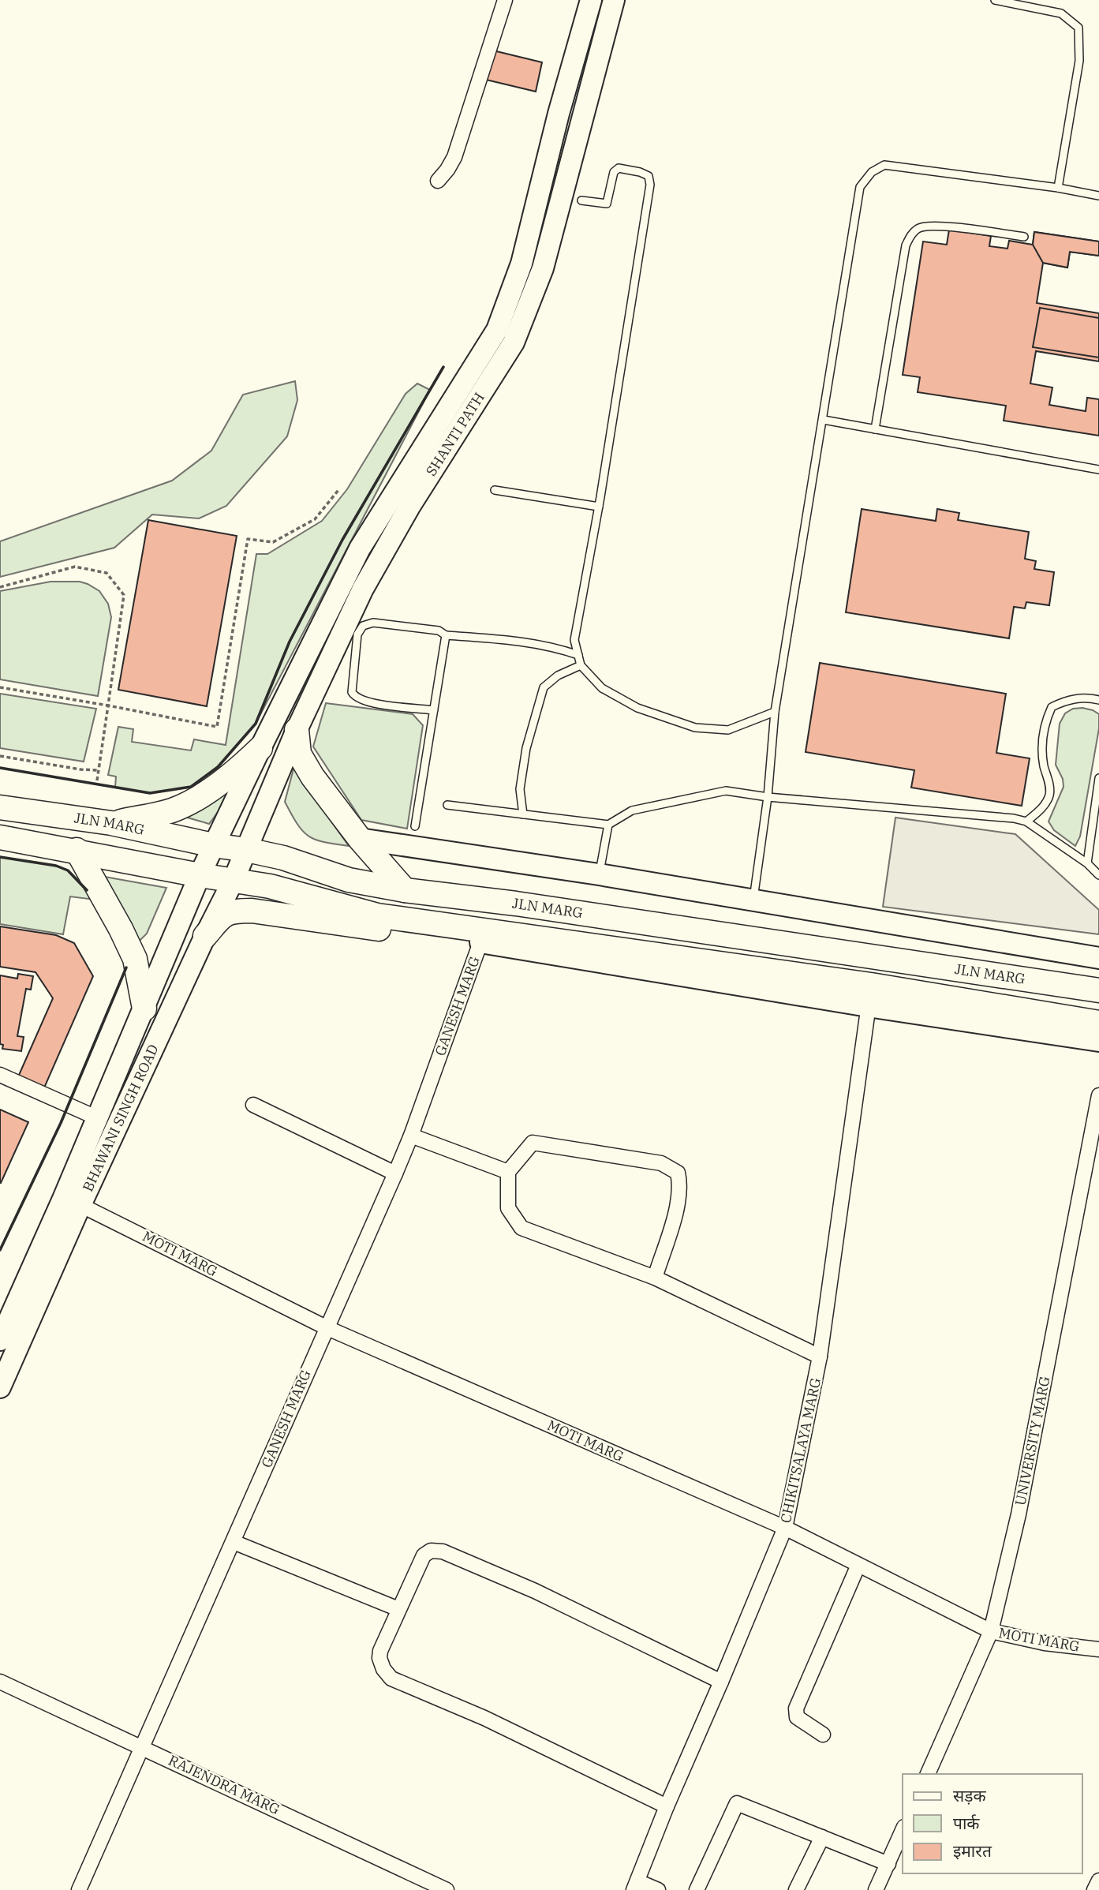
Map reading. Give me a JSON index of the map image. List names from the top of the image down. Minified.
{"streets":{"main road":["SHANTI PATH","JLN MARG","BHAWANI SINGH ROAD"],"street":["GANESH MARG","MOTI MARG","UNIVERSITY MARG","CHIKITSALAYA MARG","RAJENDRA MARG"]},"crossings":[["SHANTI PATH","JLN MARG"],["SHANTI PATH","BHAWANI SINGH ROAD"],["JLN MARG","BHAWANI SINGH ROAD"],["GANESH MARG","MOTI MARG"],["GANESH MARG","RAJENDRA MARG"],["BHAWANI SINGH ROAD","MOTI MARG"],["MOTI MARG","UNIVERSITY MARG"],["MOTI MARG","CHIKITSALAYA MARG"]],"legend":["सड़क","पार्क","इमारत"]}
